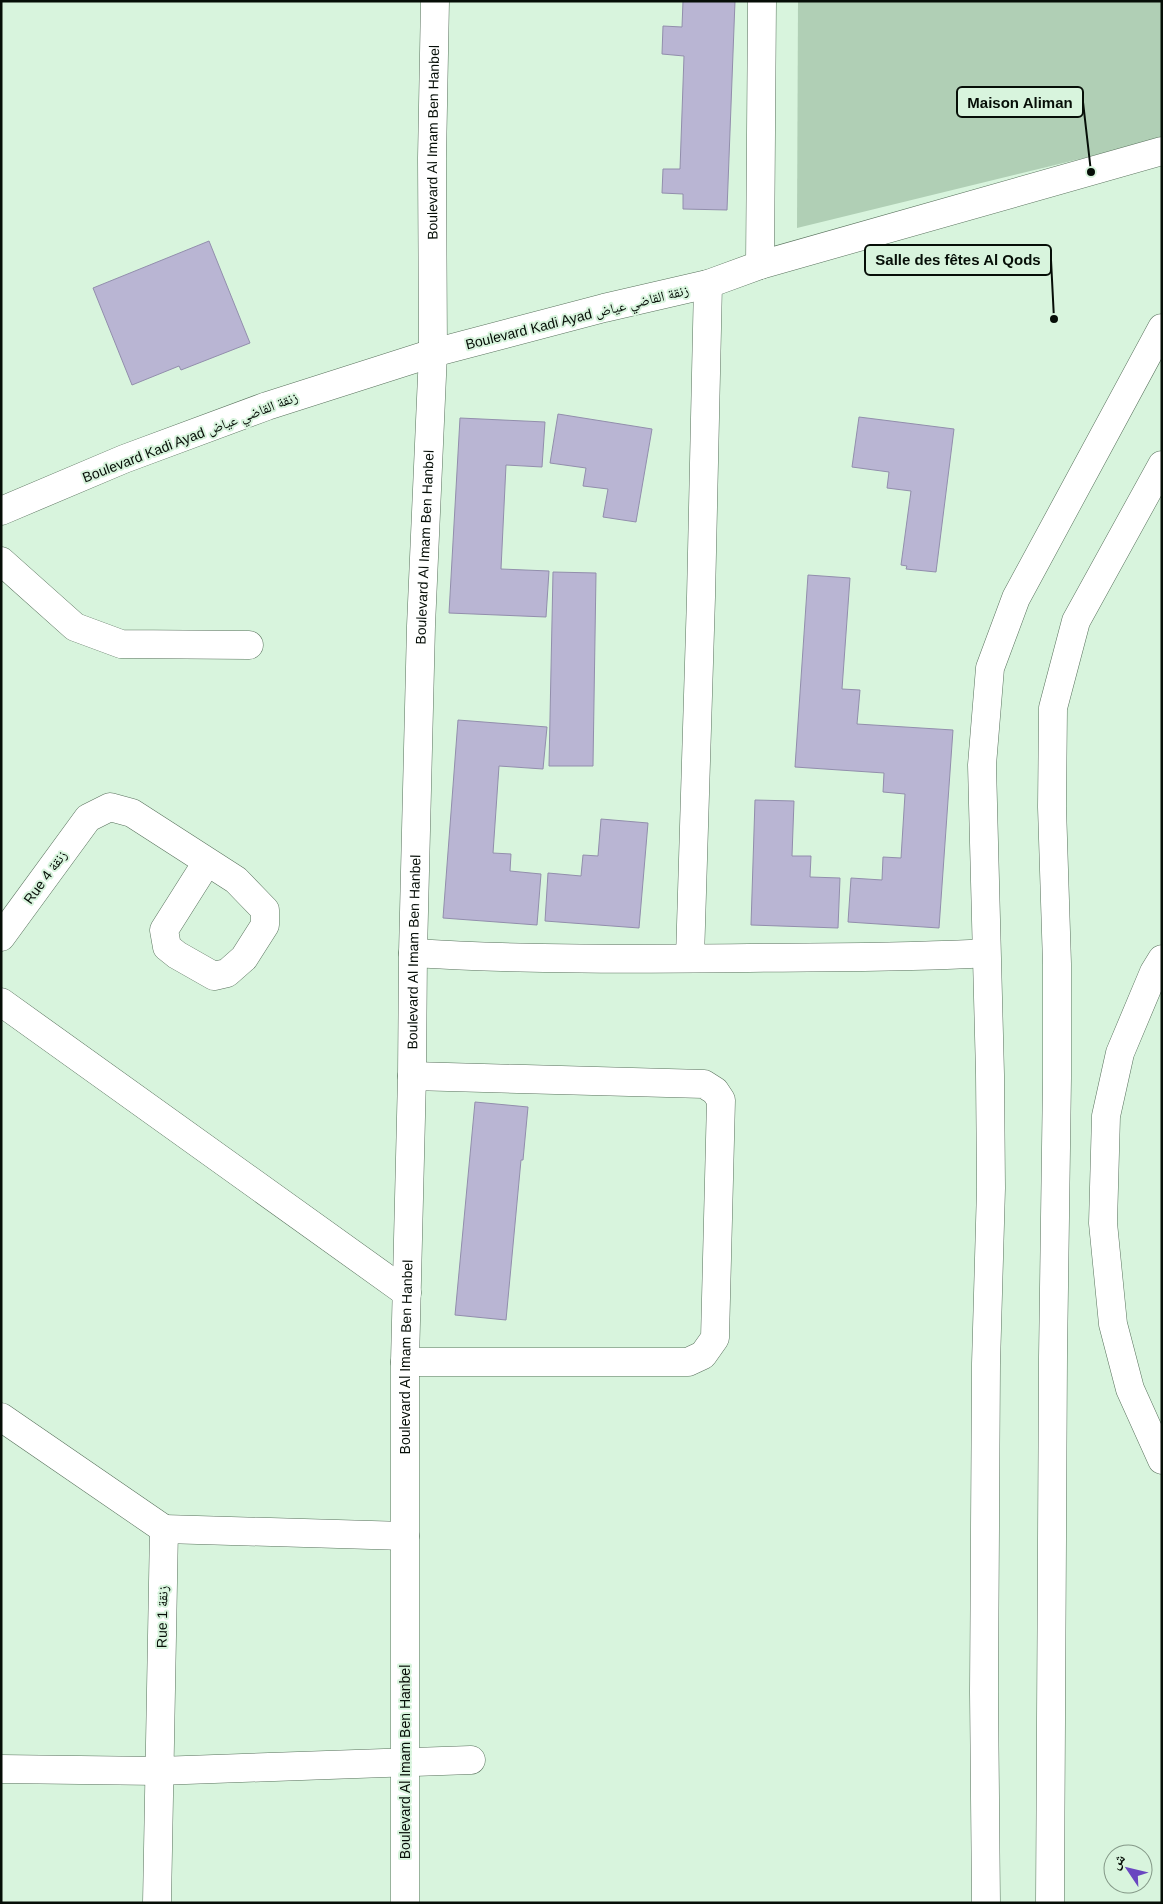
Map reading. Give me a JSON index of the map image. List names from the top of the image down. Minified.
{"streets":{"street":["Boulevard Al Imam Ben Hanbel","Boulevard Kadi Ayad زنقة القاضي عياض","Rue 4 زنقة","Rue 1 زنقة"]},"crossings":[["Boulevard Al Imam Ben Hanbel","Boulevard Kadi Ayad زنقة القاضي عياض"]],"places":["Maison Aliman","Salle des fêtes Al Qods"],"north":"top left"}
